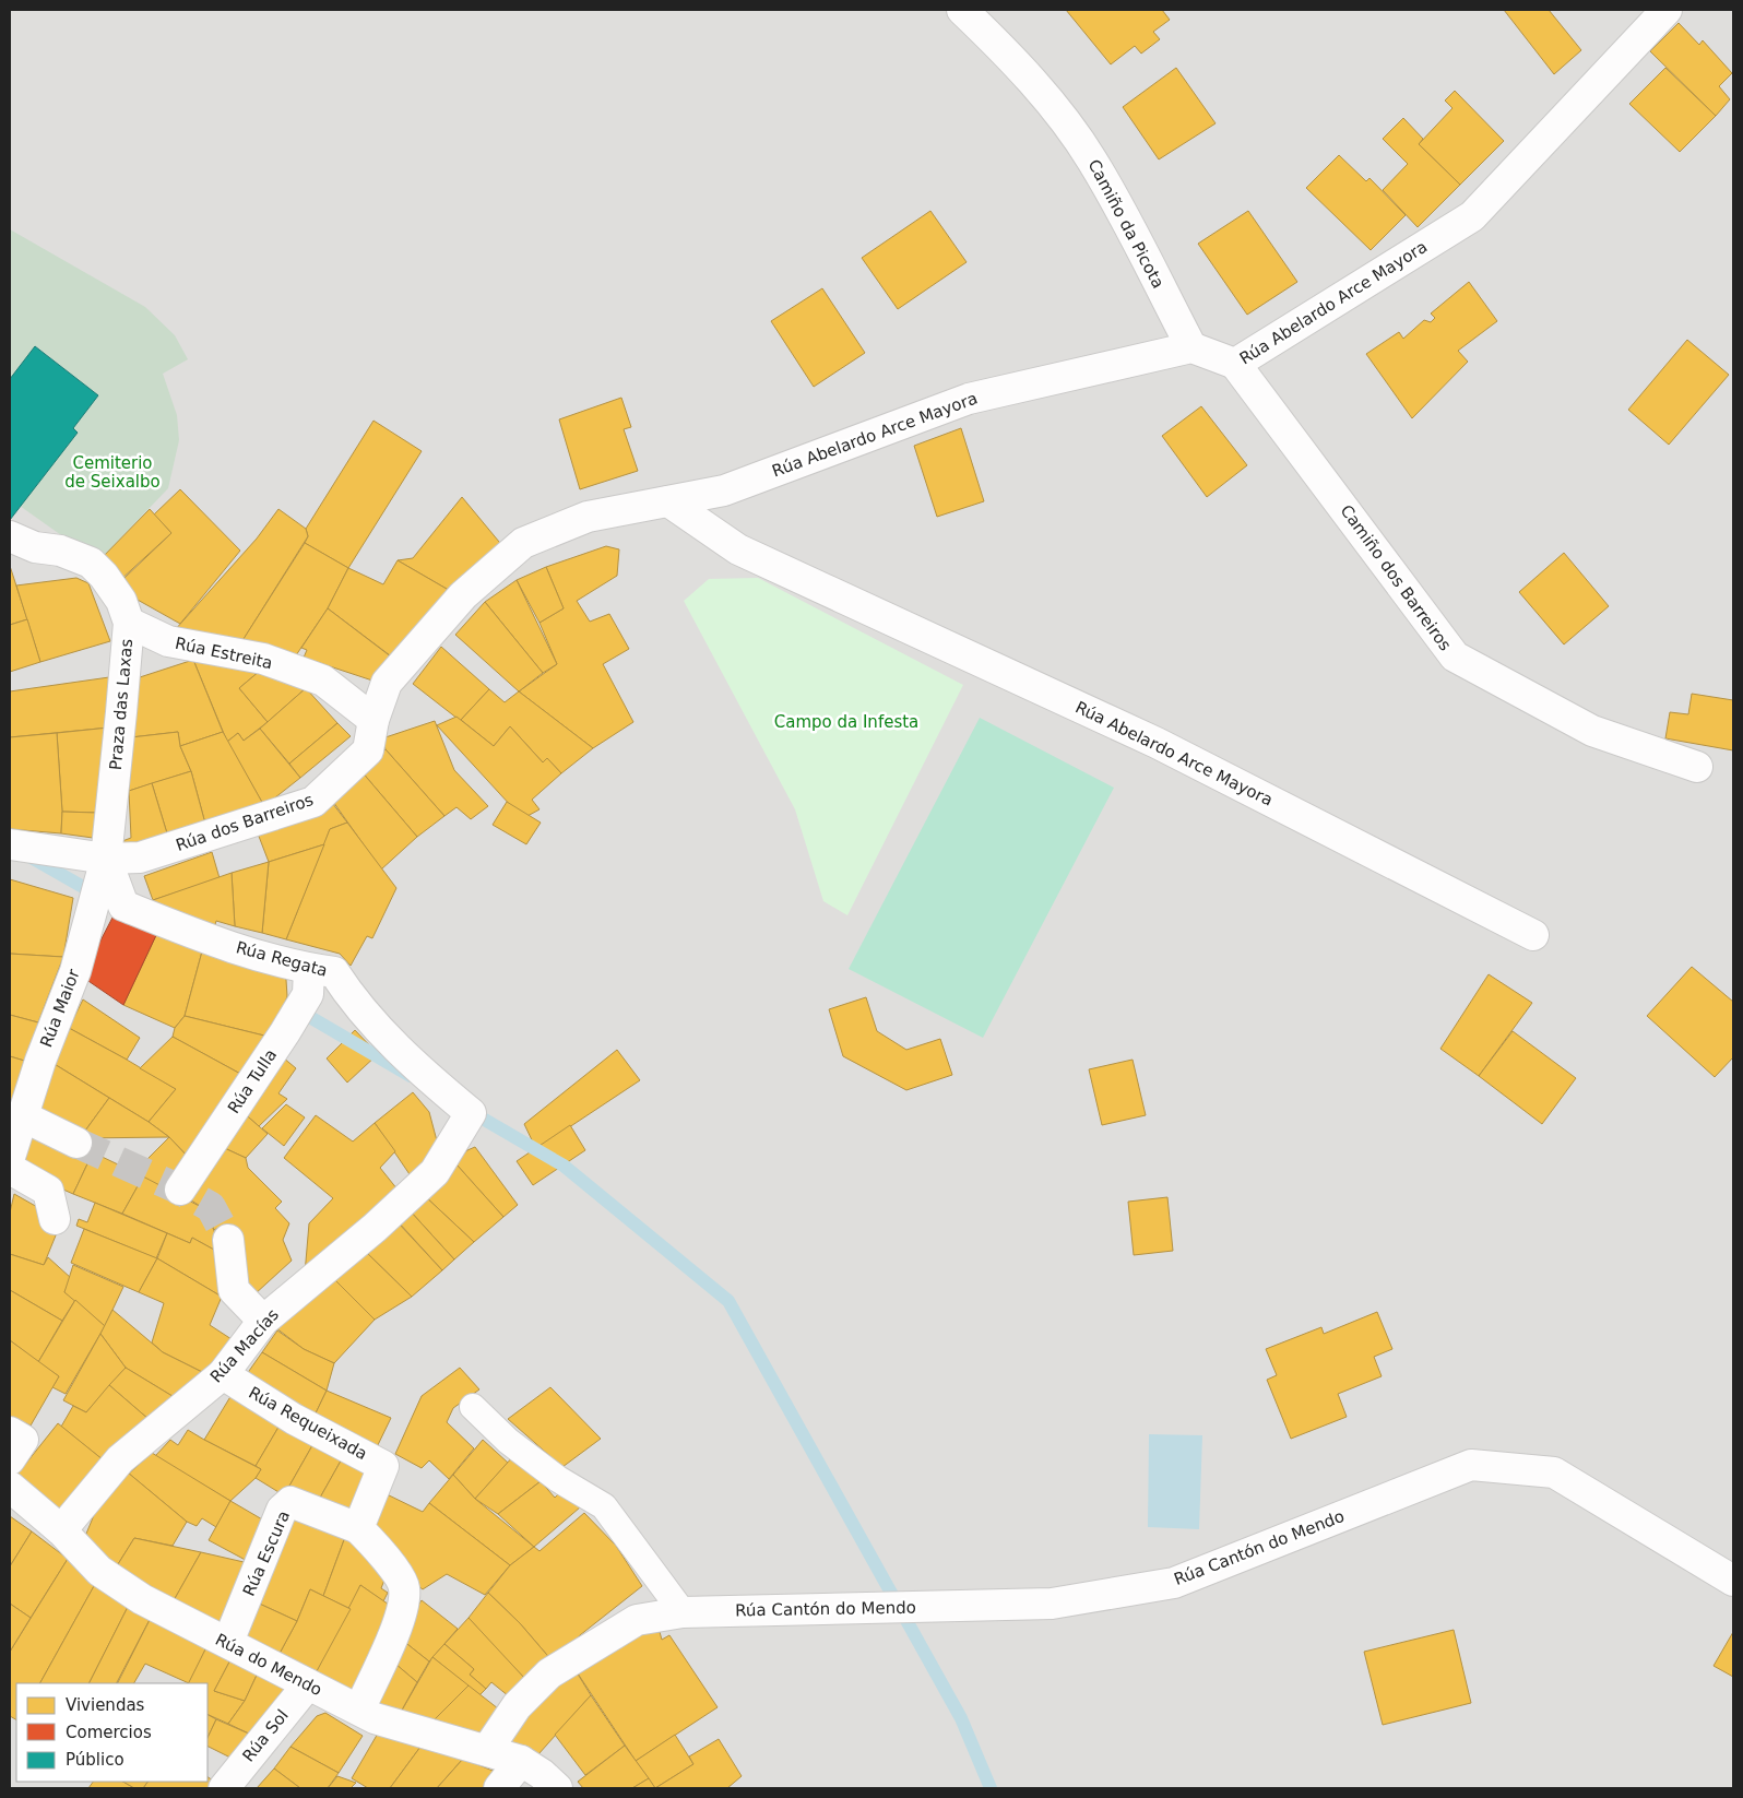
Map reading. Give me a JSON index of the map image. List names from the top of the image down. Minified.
{"streets":{"street":["Camiño da Picota","Rúa Abelardo Arce Mayora","Camiño dos Barreiros","Rúa Estreita","Praza das Laxas","Rúa dos Barreiros","Rúa Regata","Rúa Maior","Rúa Tulla","Rúa Macías","Rúa Requeixada","Rúa Cantón do Mendo","Rúa Escura","Rúa do Mendo","Rúa Sol"]},"crossings":[["Camiño da Picota","Rúa Abelardo Arce Mayora"],["Rúa Abelardo Arce Mayora","Camiño dos Barreiros"],["Rúa Abelardo Arce Mayora","Rúa Estreita"],["Rúa Abelardo Arce Mayora","Rúa dos Barreiros"],["Rúa Estreita","Praza das Laxas"],["Rúa Estreita","Rúa dos Barreiros"],["Praza das Laxas","Rúa dos Barreiros"],["Praza das Laxas","Rúa Regata"],["Praza das Laxas","Rúa Maior"],["Rúa dos Barreiros","Rúa Regata"],["Rúa dos Barreiros","Rúa Maior"],["Rúa Regata","Rúa Maior"],["Rúa Regata","Rúa Tulla"],["Rúa Regata","Rúa Macías"],["Rúa Macías","Rúa Requeixada"],["Rúa Macías","Rúa do Mendo"],["Rúa Requeixada","Rúa Escura"],["Rúa Cantón do Mendo","Rúa do Mendo"],["Rúa Escura","Rúa do Mendo"],["Rúa do Mendo","Rúa Sol"]],"parks":["Cemiterio de Seixalbo","Campo da Infesta"],"legend":["Viviendas","Comercios","Público"]}
